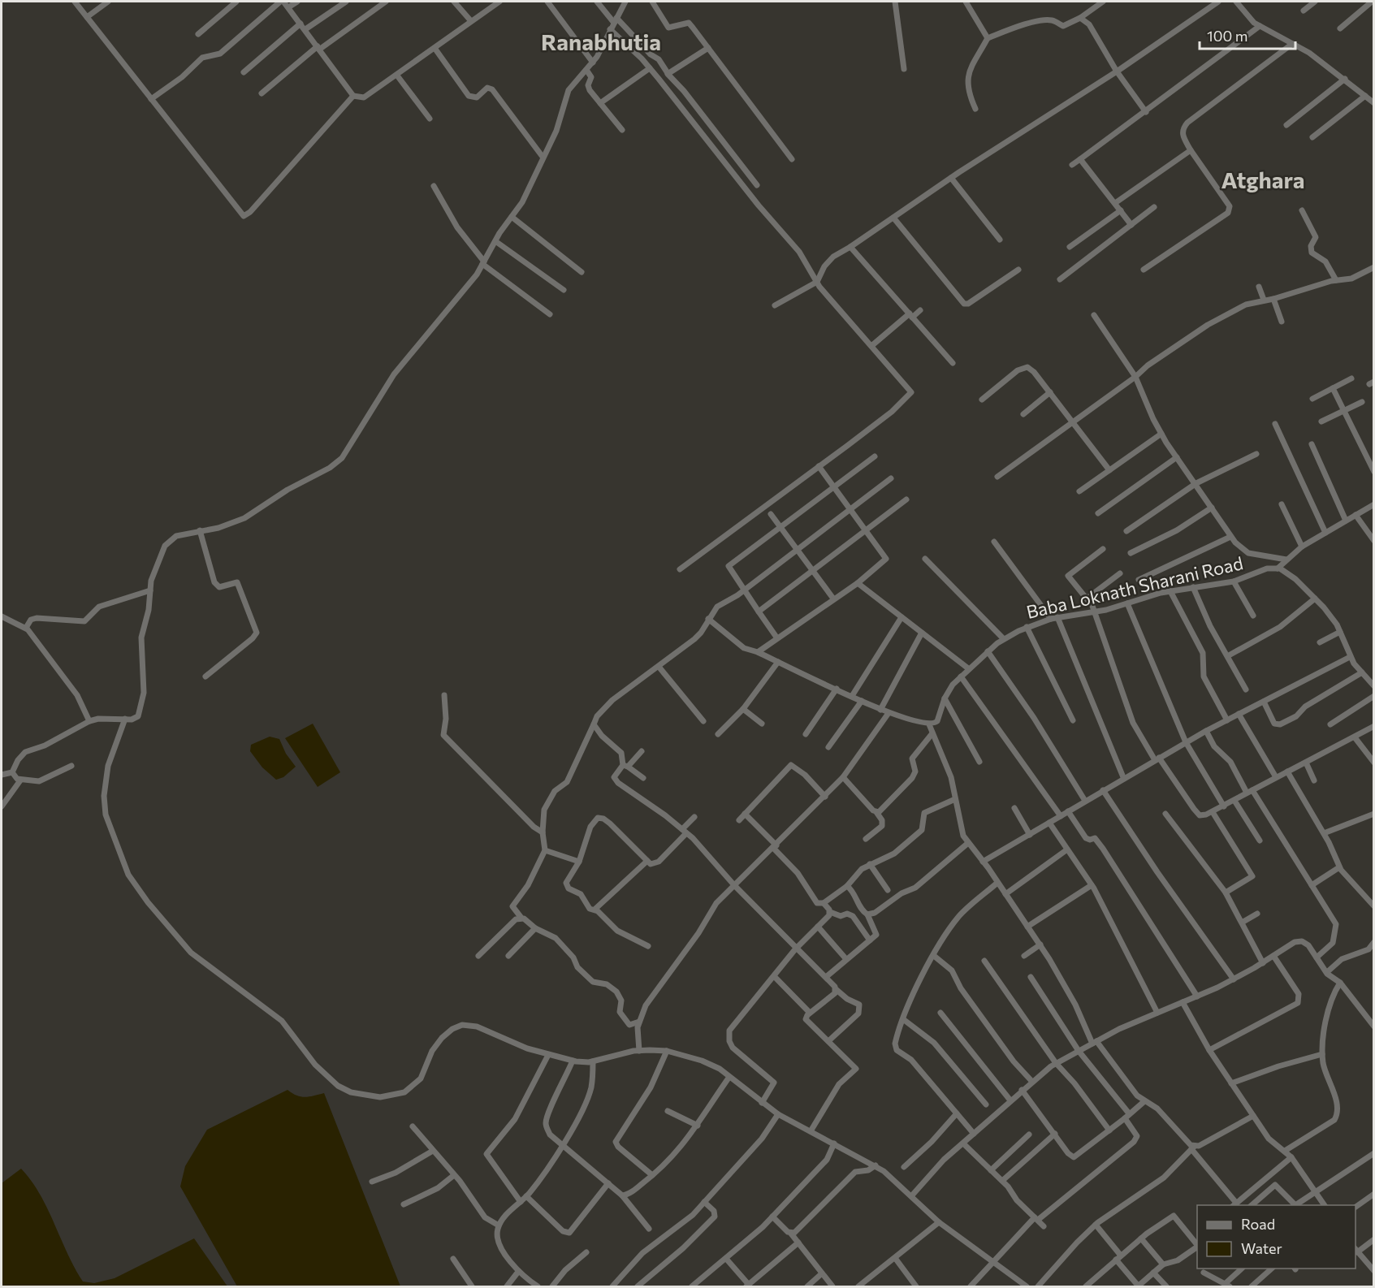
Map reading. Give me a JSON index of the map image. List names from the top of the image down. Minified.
{"streets":{"street":["Baba Loknath Sharani Road"]},"districts":["Ranabhutia","Atghara"],"legend":["Road","Water"],"scale_bar":"100 m"}
